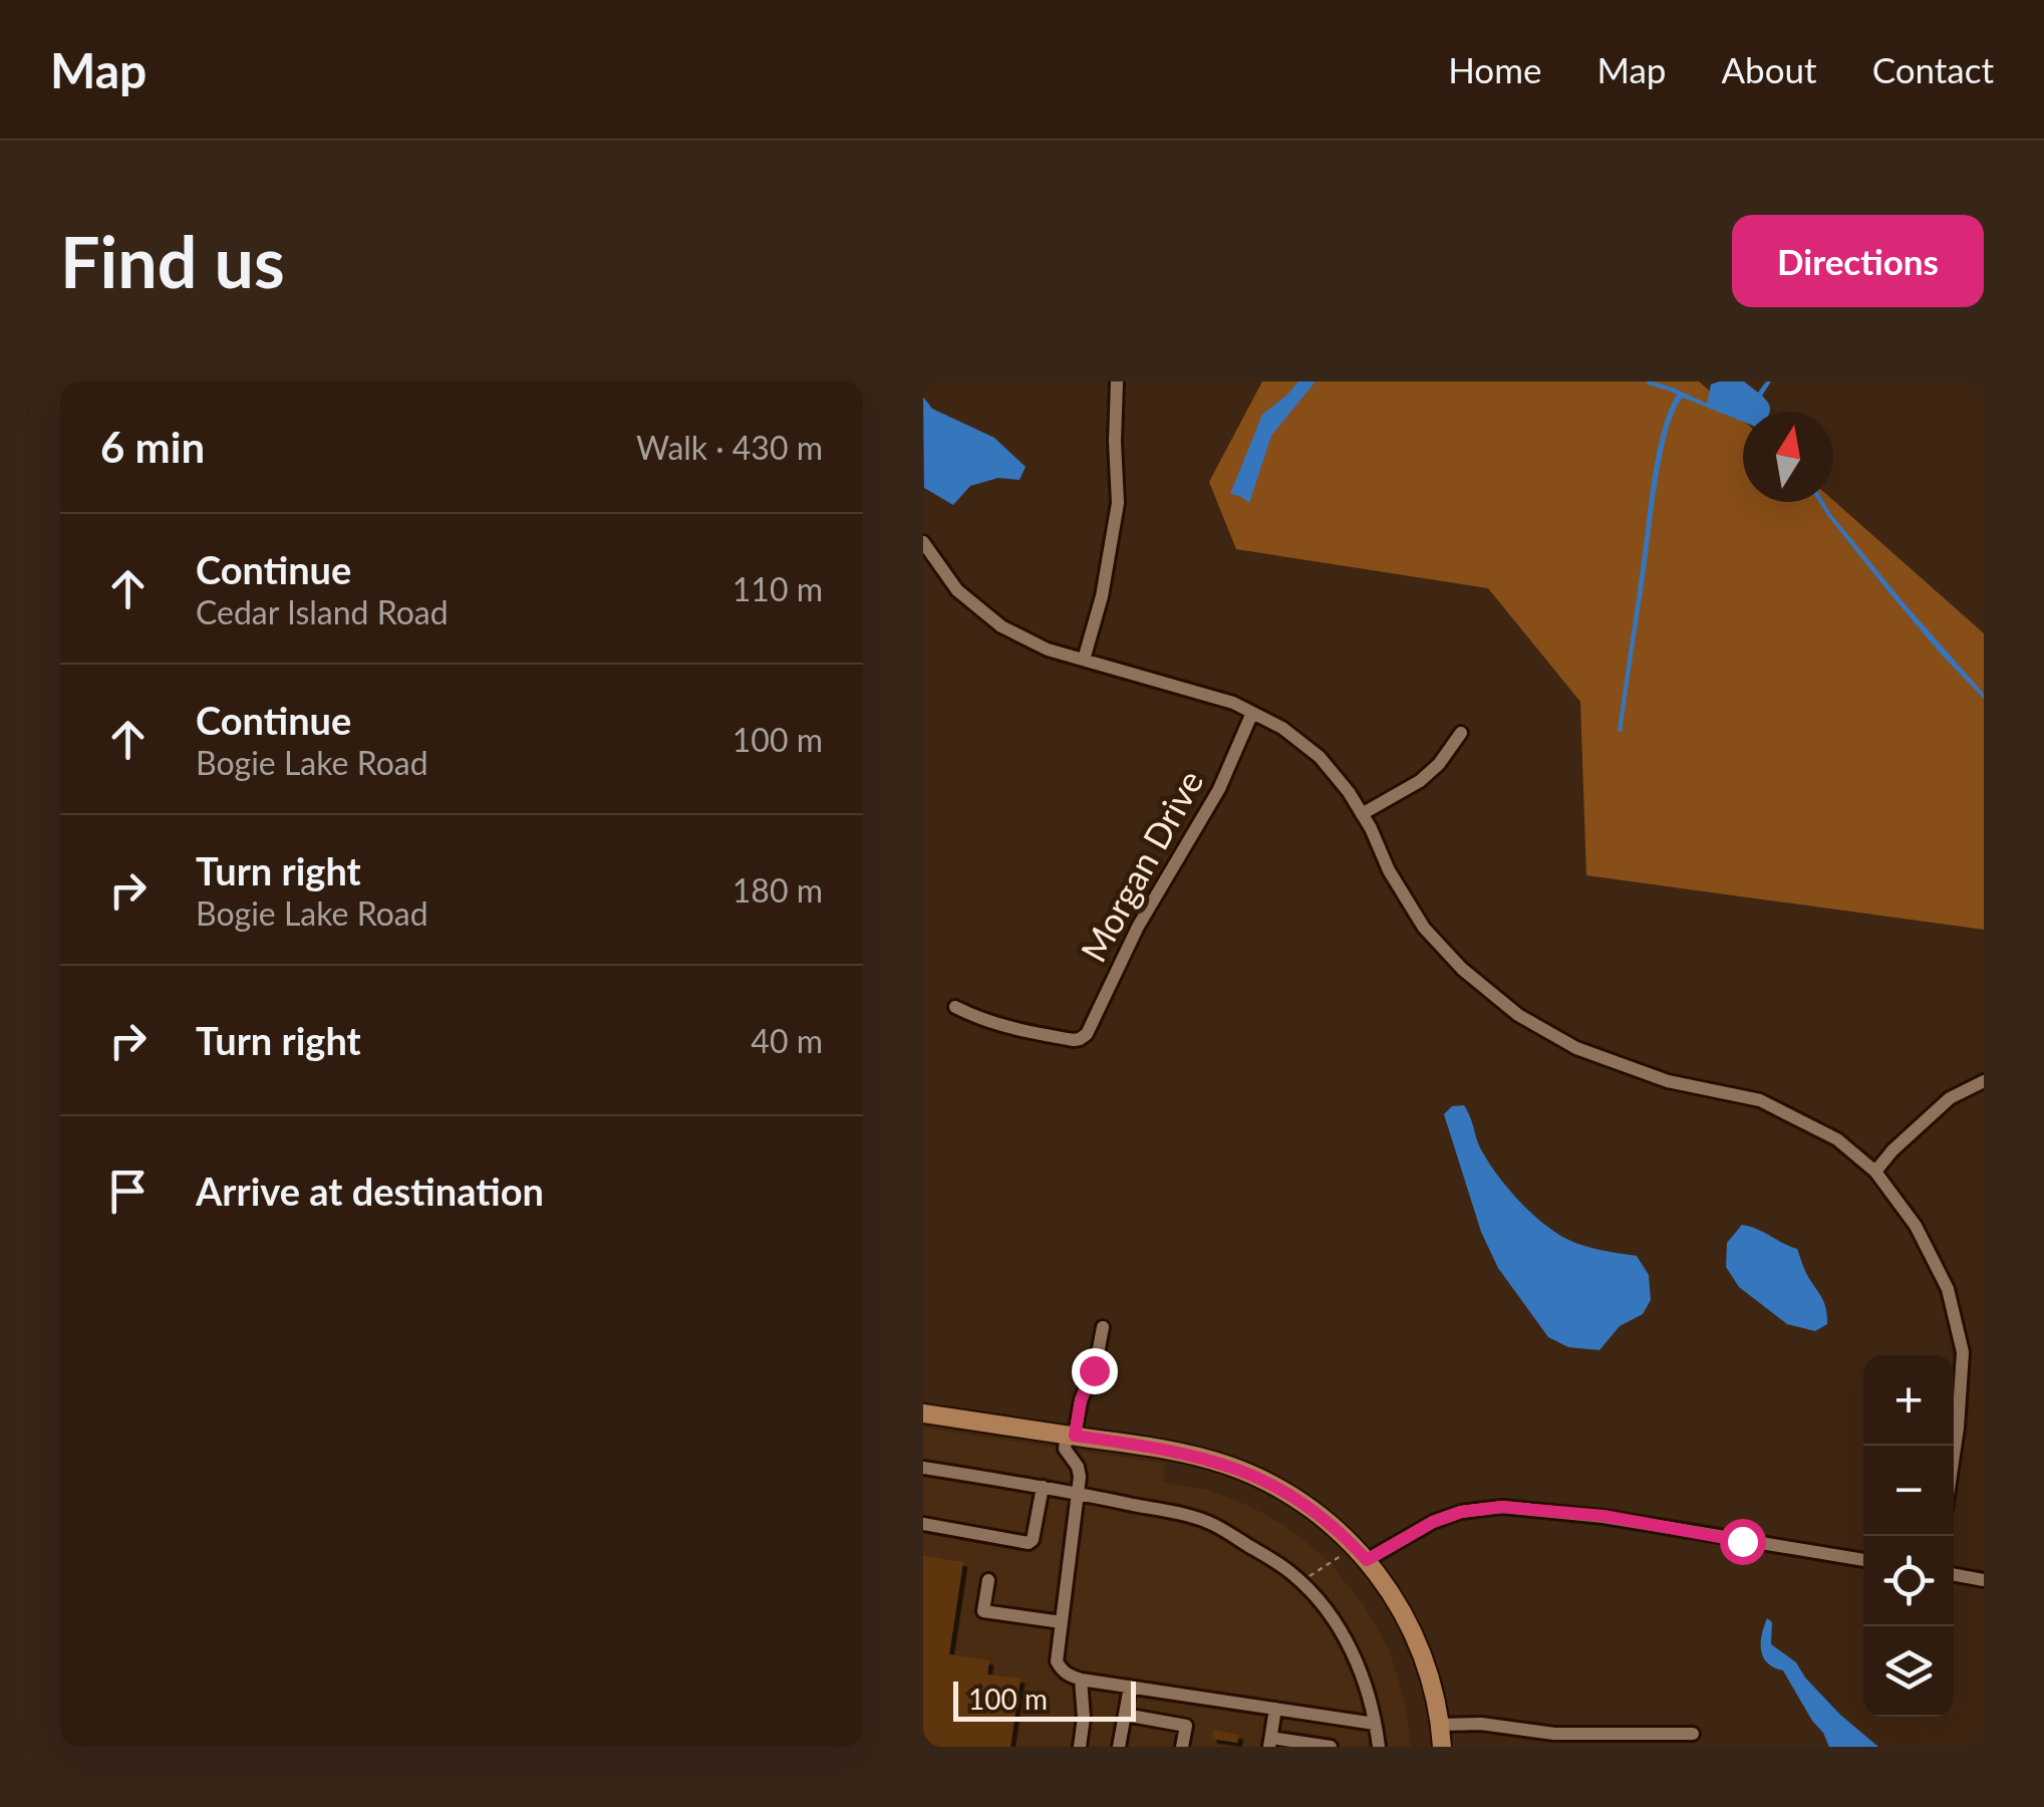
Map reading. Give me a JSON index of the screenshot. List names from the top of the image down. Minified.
{"streets":{"street":["Morgan Drive"]},"scale_bar":"100 m","north":"top","page":{"header":"Map","nav":["Home","Map","About","Contact"],"buttons":"Directions","title":"Find us","heading":["6 min","Walk · 430 m"],"list":[["Continue","Cedar Island Road","110 m"],["Continue","Bogie Lake Road","100 m"],["Turn right","Bogie Lake Road","180 m"],["Turn right","40 m"],"Arrive at destination"],"map_buttons":["+","−"],"scale":"100 m"}}
